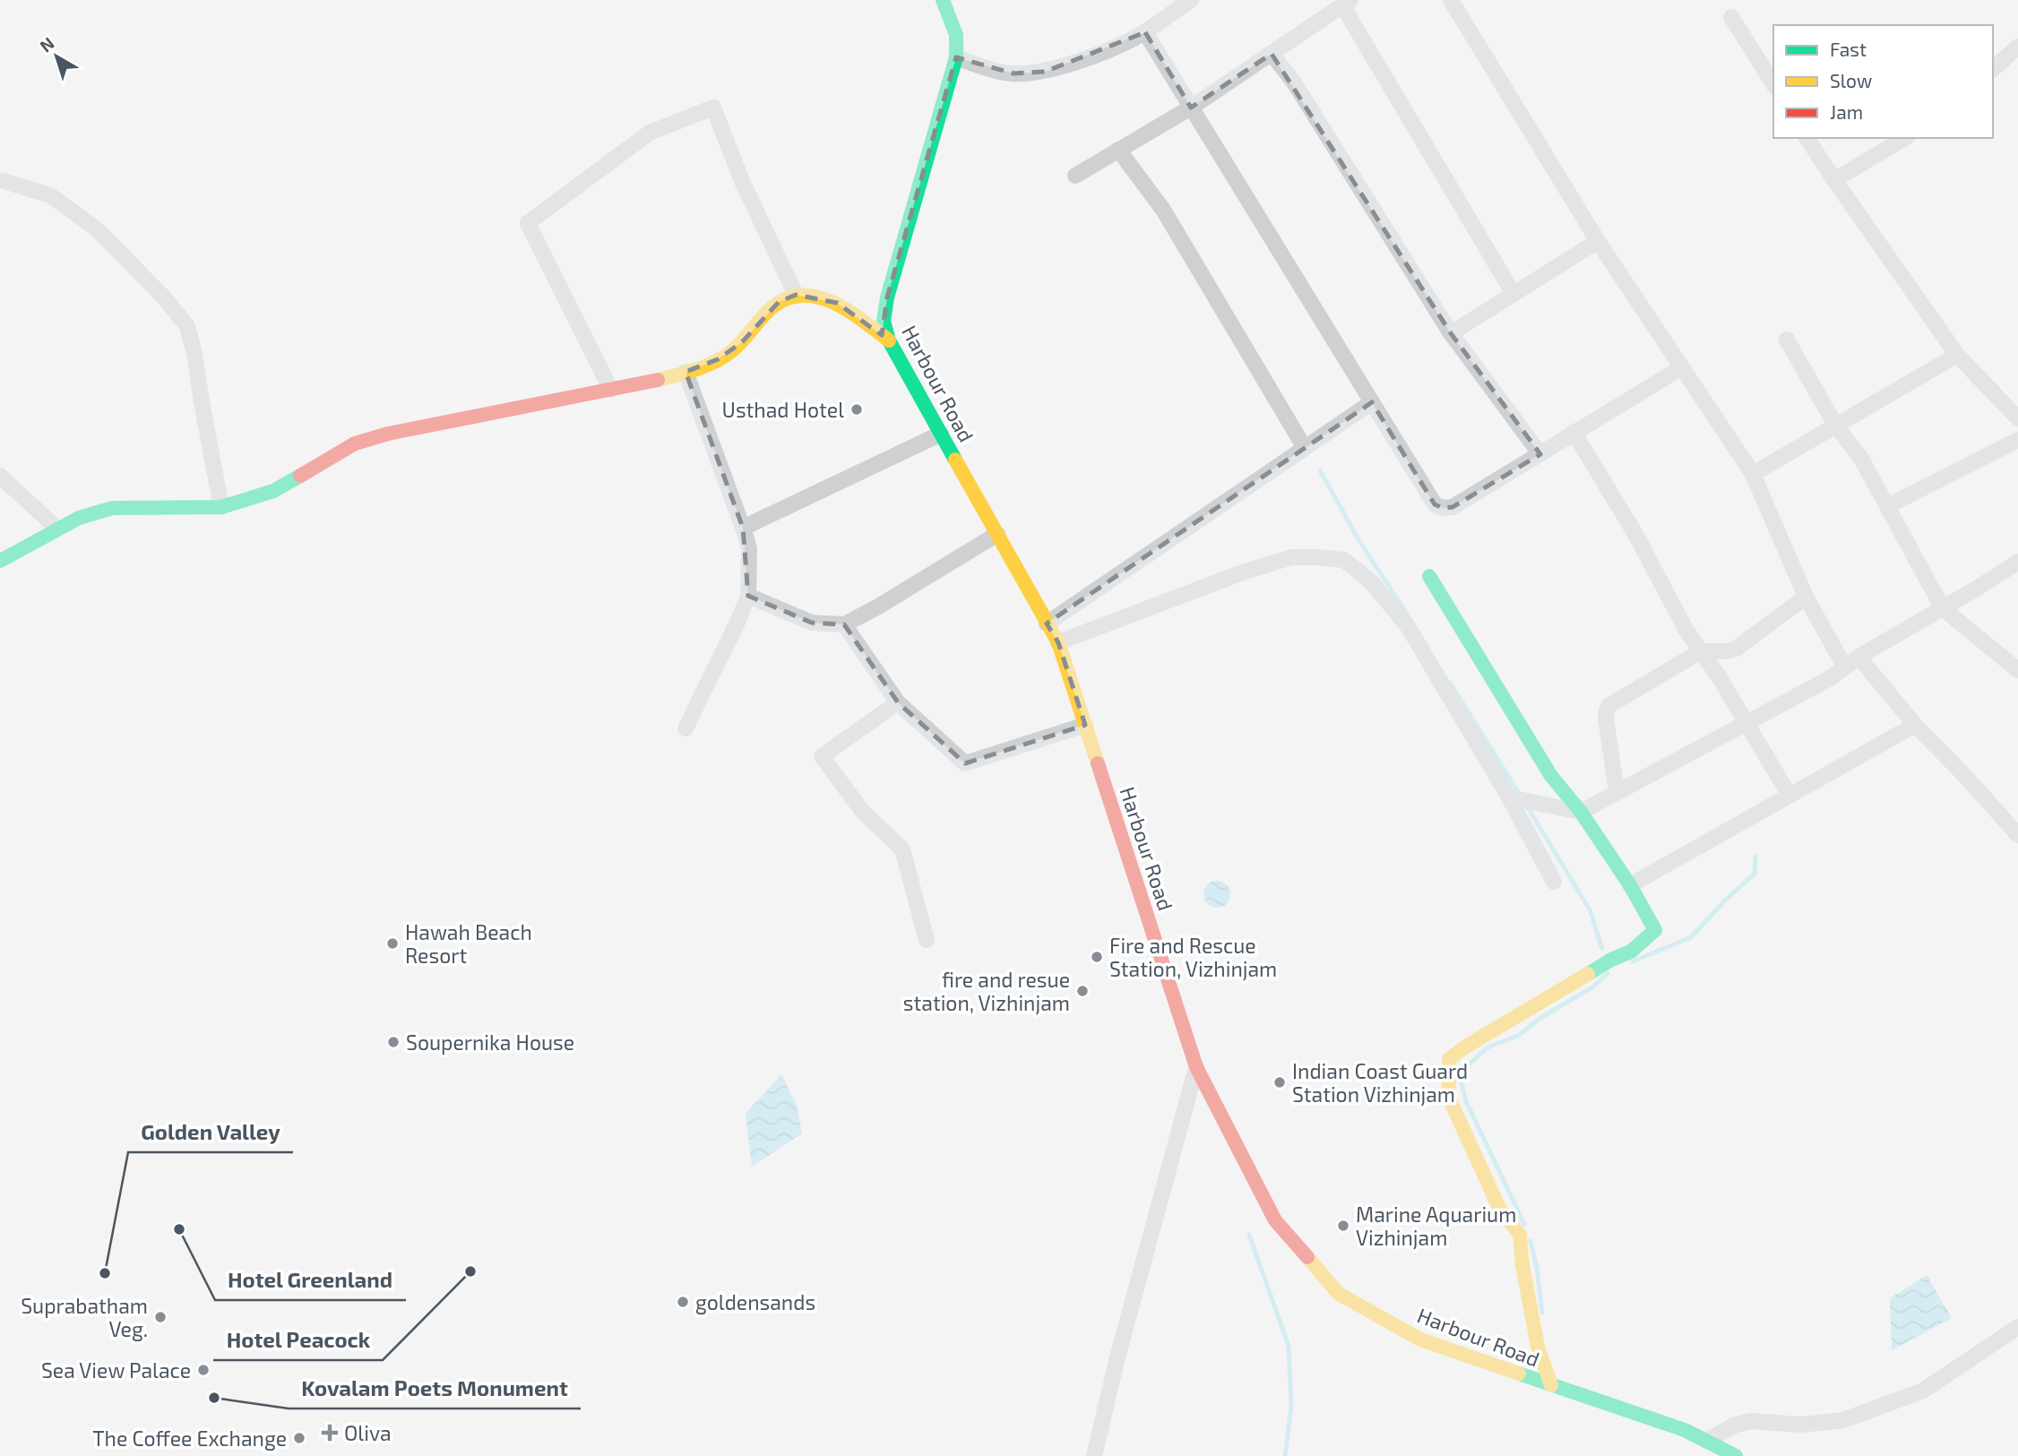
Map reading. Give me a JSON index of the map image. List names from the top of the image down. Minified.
{"streets":{"street":["Harbour Road"]},"places":{"other":["Usthad Hotel","Hawah Beach Resort","Fire and Rescue Station, Vizhinjam","fire and resue station, Vizhinjam","Soupernika House","Indian Coast Guard Station Vizhinjam","Marine Aquarium Vizhinjam","Hotel Greenland","Hotel Peacock","Golden Valley","goldensands","Suprabatham Veg.","Sea View Palace","Kovalam Poets Monument","The Coffee Exchange"],"health":["Oliva"]},"legend":["Fast","Slow","Jam"],"north":"top left"}
